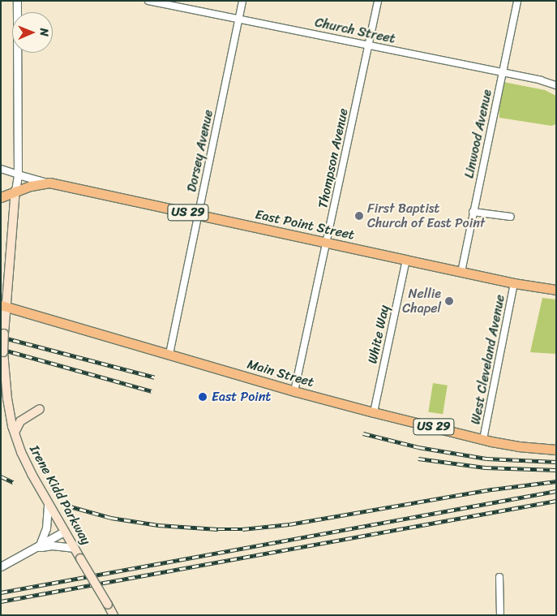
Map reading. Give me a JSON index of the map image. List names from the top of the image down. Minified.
{"streets":{"main road":["US 29","East Point Street","Main Street","Irene Kidd Parkway"],"street":["Church Street","Linwood Avenue","Dorsey Avenue","Thompson Avenue","White Way","West Cleveland Avenue"]},"crossings":[["Church Street","Linwood Avenue"],["Church Street","Dorsey Avenue"],["Church Street","Thompson Avenue"],["Linwood Avenue","East Point Street"],["Dorsey Avenue","East Point Street"],["Dorsey Avenue","Main Street"],["Thompson Avenue","East Point Street"],["Thompson Avenue","Main Street"],["US 29","East Point Street"],["US 29","Irene Kidd Parkway"],["East Point Street","White Way"],["East Point Street","West Cleveland Avenue"],["East Point Street","Irene Kidd Parkway"],["White Way","Main Street"],["West Cleveland Avenue","Main Street"],["Main Street","Irene Kidd Parkway"]],"places":["First Baptist Church of East Point","Nellie Chapel","East Point"],"north":"right"}
